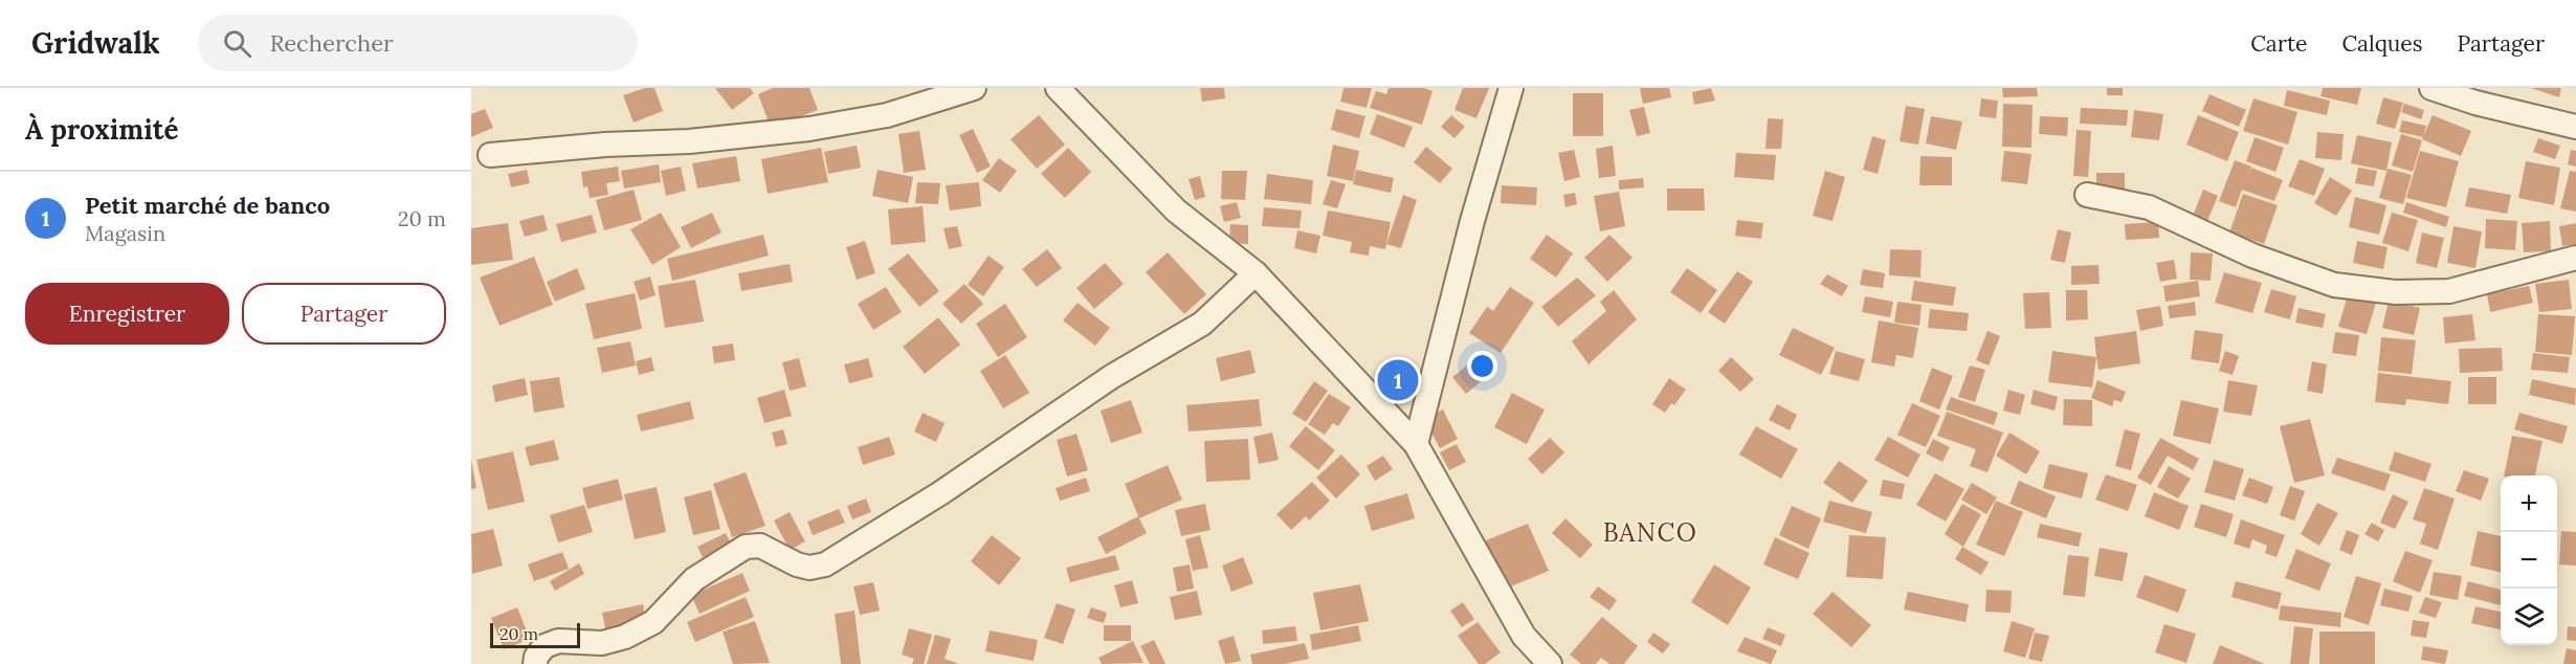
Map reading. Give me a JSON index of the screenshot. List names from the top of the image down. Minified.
{"districts":["BANCO"],"scale_bar":"20 m","page":{"header":"Gridwalk","search":"Rechercher","nav":["Carte","Calques","Partager"],"heading":"À proximité","list":[{"mark":"1","name":"Petit marché de banco","note":"Magasin","value":"20 m"}],"buttons":["Enregistrer","Partager"],"pins":"1","map_buttons":["+","−"],"scale":"20 m"}}
